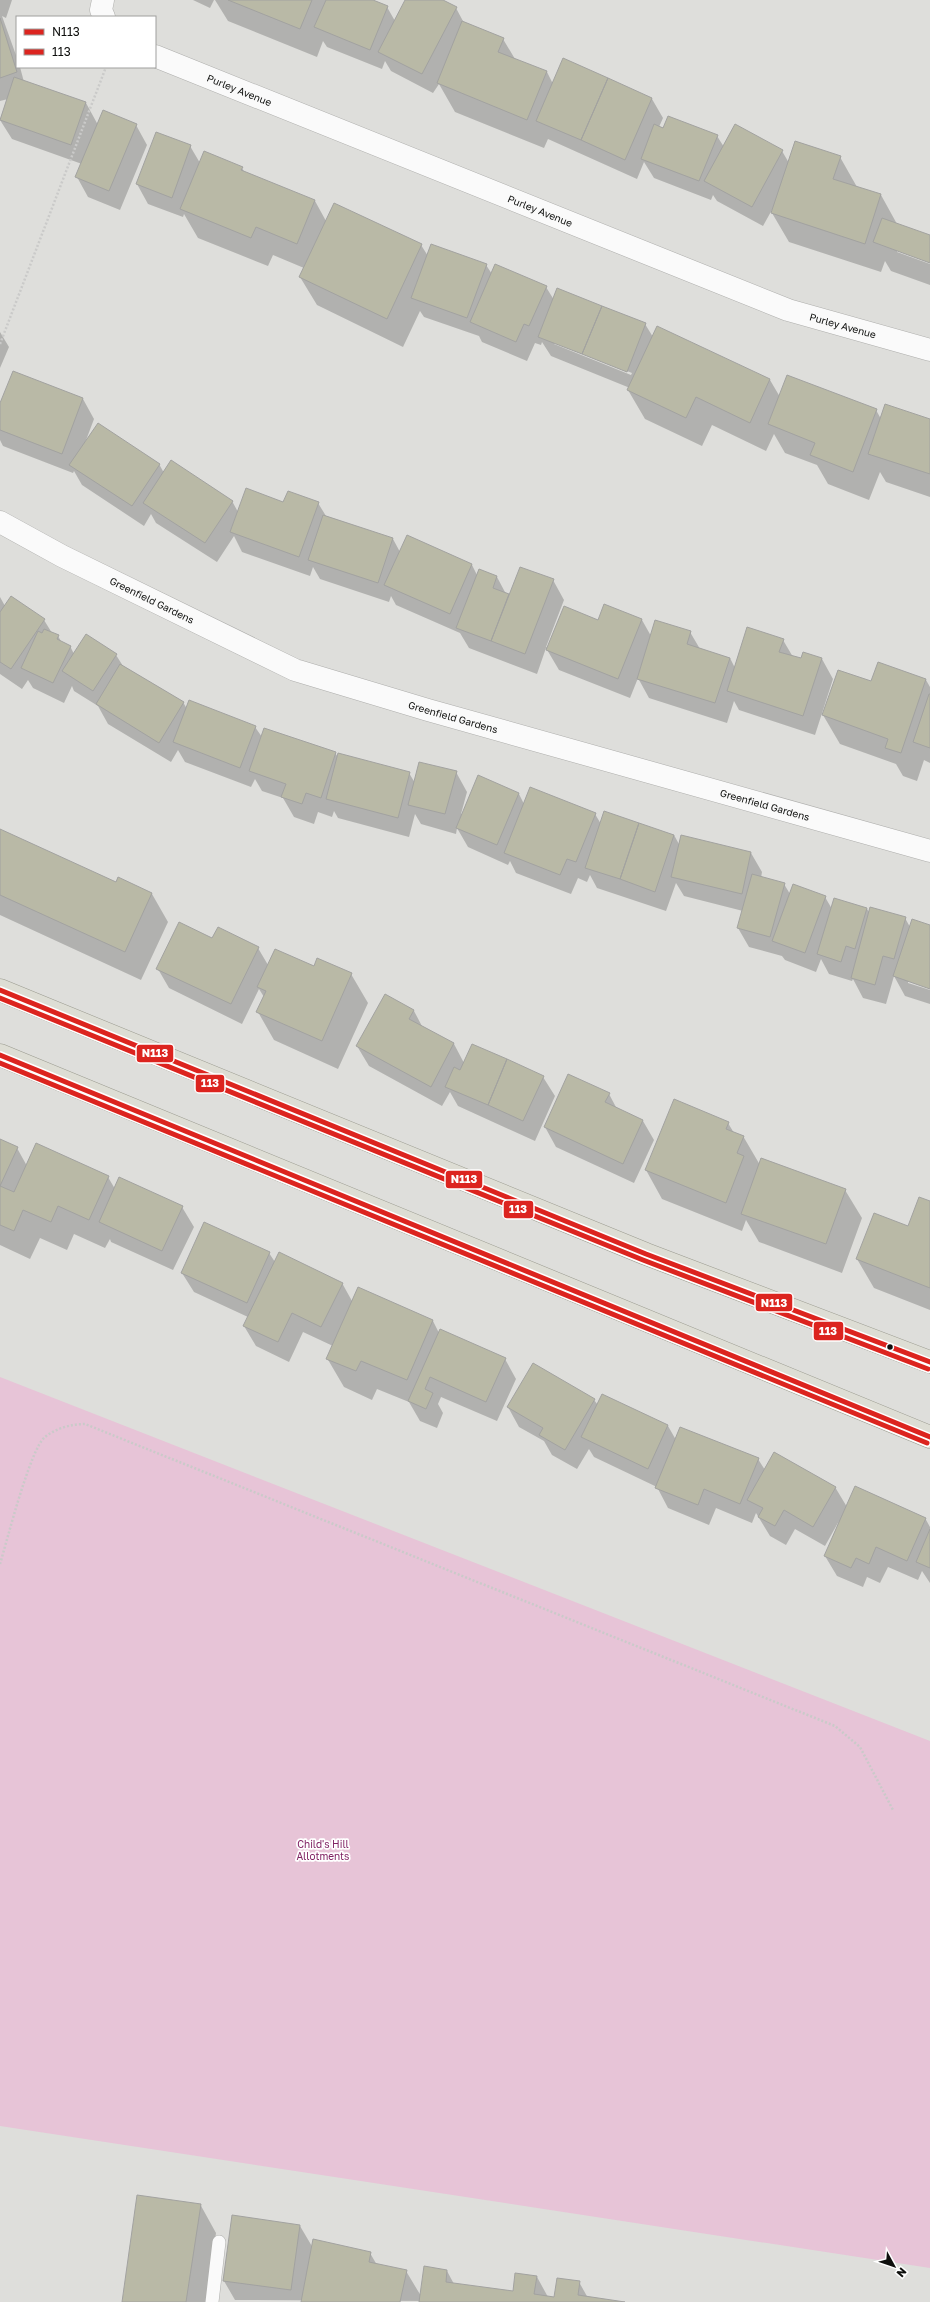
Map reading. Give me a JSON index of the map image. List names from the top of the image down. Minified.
{"streets":{"street":["Purley Avenue","Greenfield Gardens"]},"parks":["Child's Hill Allotments"],"lines":["transit line N113","transit line 113"],"legend":["N113","113"],"north":"bottom right"}
